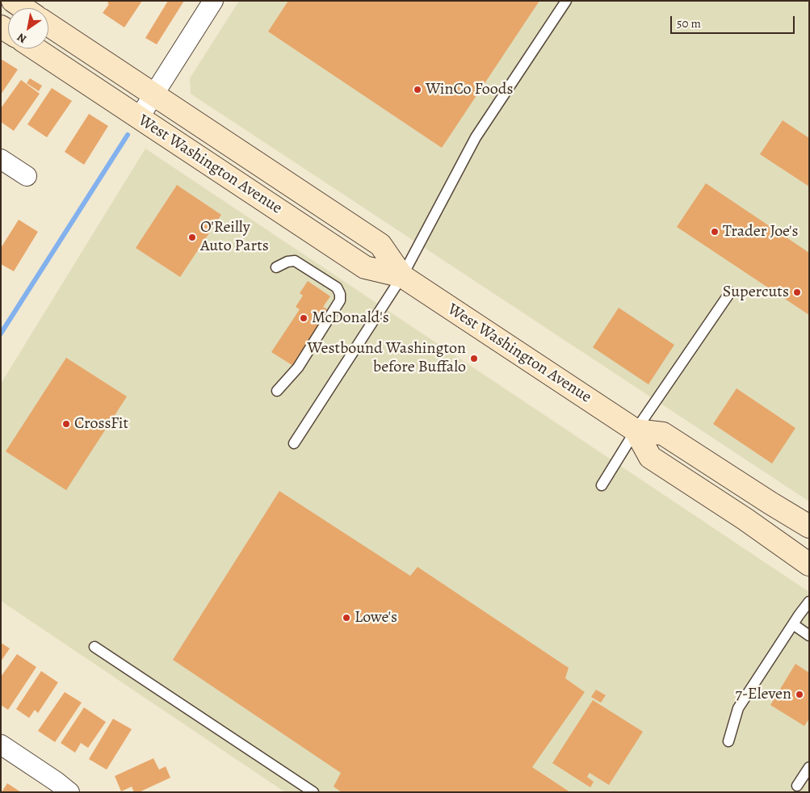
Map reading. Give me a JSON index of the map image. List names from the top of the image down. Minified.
{"streets":{"main road":["West Washington Avenue"]},"places":["WinCo Foods","Trader Joe's","O'Reilly Auto Parts","Supercuts","McDonald's","Westbound Washington before Buffalo","CrossFit","Lowe's","7-Eleven"],"scale_bar":"50 m","north":"bottom left"}
